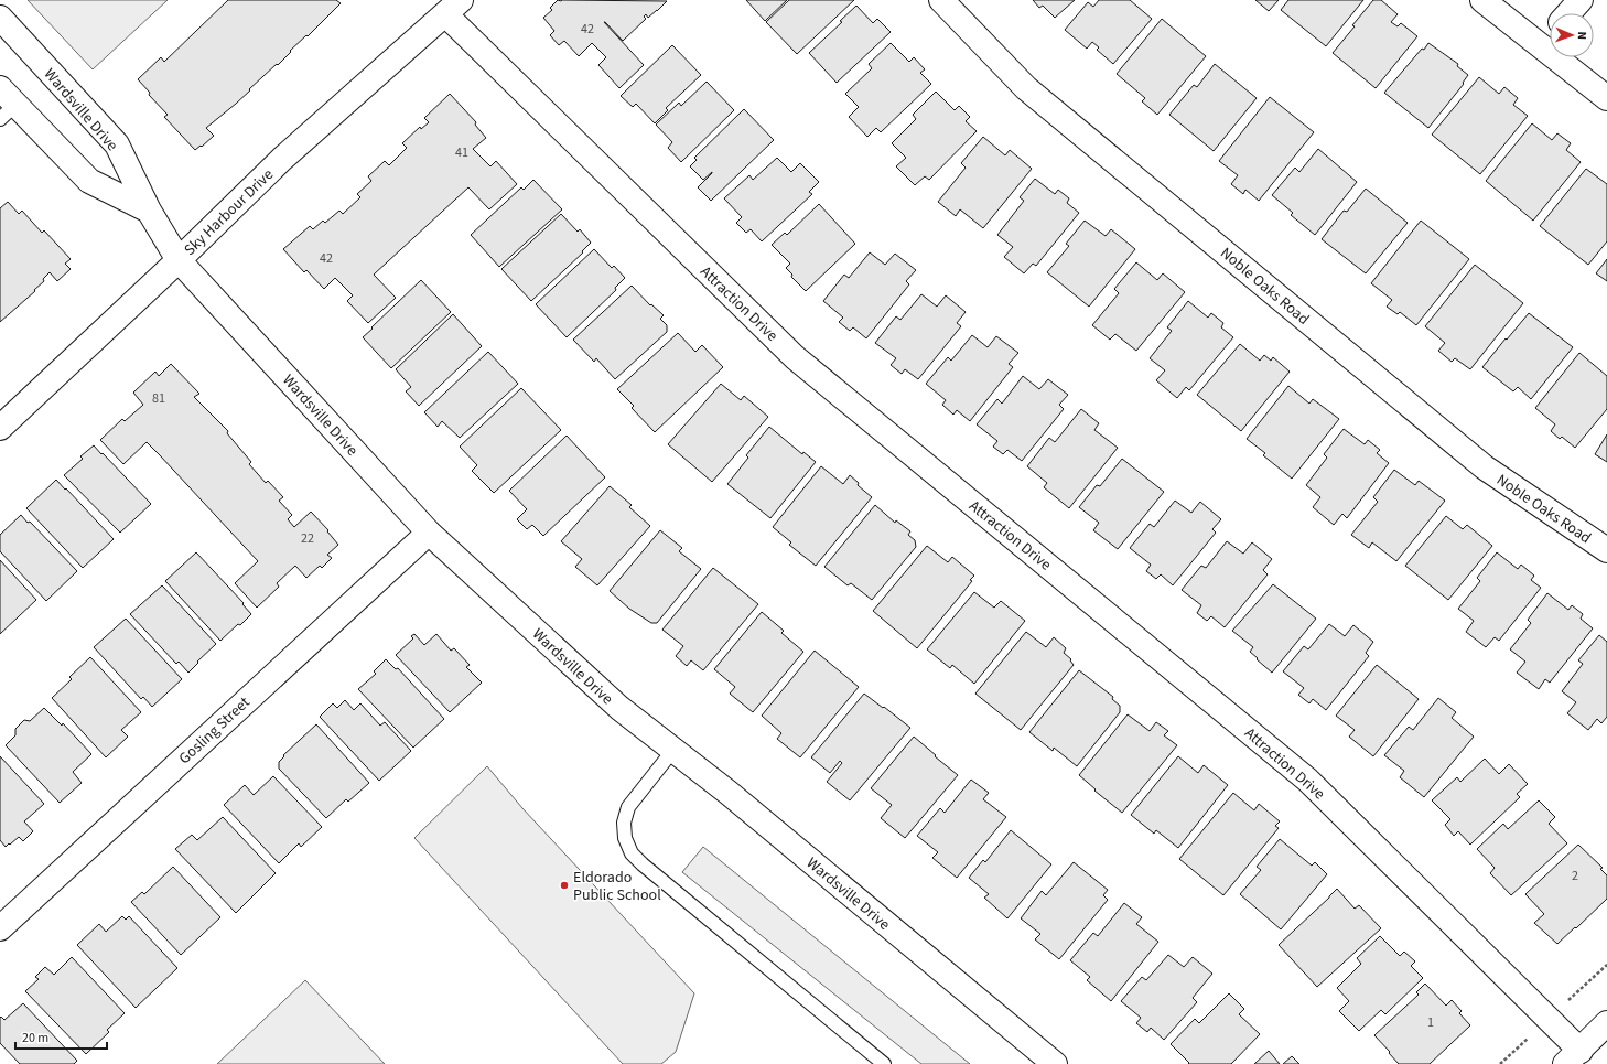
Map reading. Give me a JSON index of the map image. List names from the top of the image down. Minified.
{"streets":{"street":["Wardsville Drive","Sky Harbour Drive","Noble Oaks Road","Attraction Drive","Gosling Street"]},"crossings":[["Wardsville Drive","Sky Harbour Drive"],["Wardsville Drive","Gosling Street"],["Sky Harbour Drive","Attraction Drive"]],"places":["Eldorado Public School"],"house_numbers":["42","41","42","81","22","2","1"],"scale_bar":"20 m","north":"right"}
